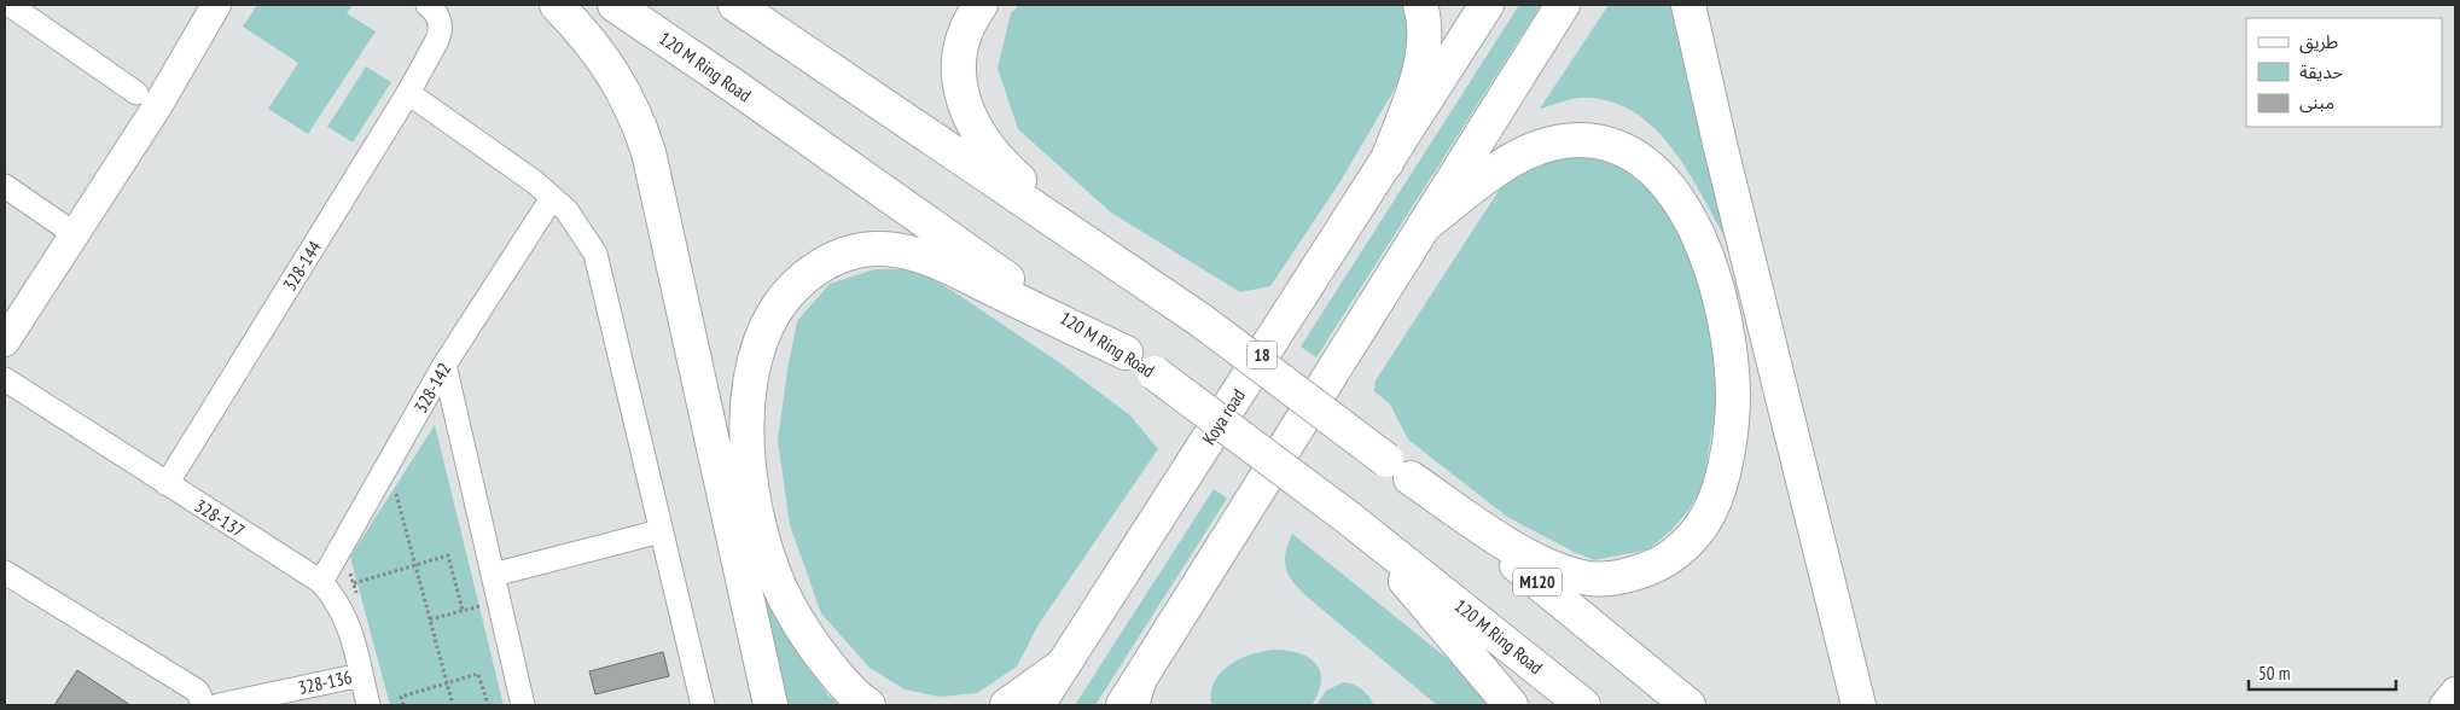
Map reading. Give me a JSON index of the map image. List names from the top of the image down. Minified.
{"streets":{"highway":["120 M Ring Road","18","Koya road","M120"],"street":["328-144","328-142","328-137","328-136"]},"crossings":[["328-144","328-137"],["328-142","328-137"],["328-137","328-136"]],"legend":["طريق","حديقة","مبنى"],"scale_bar":"50 m"}
